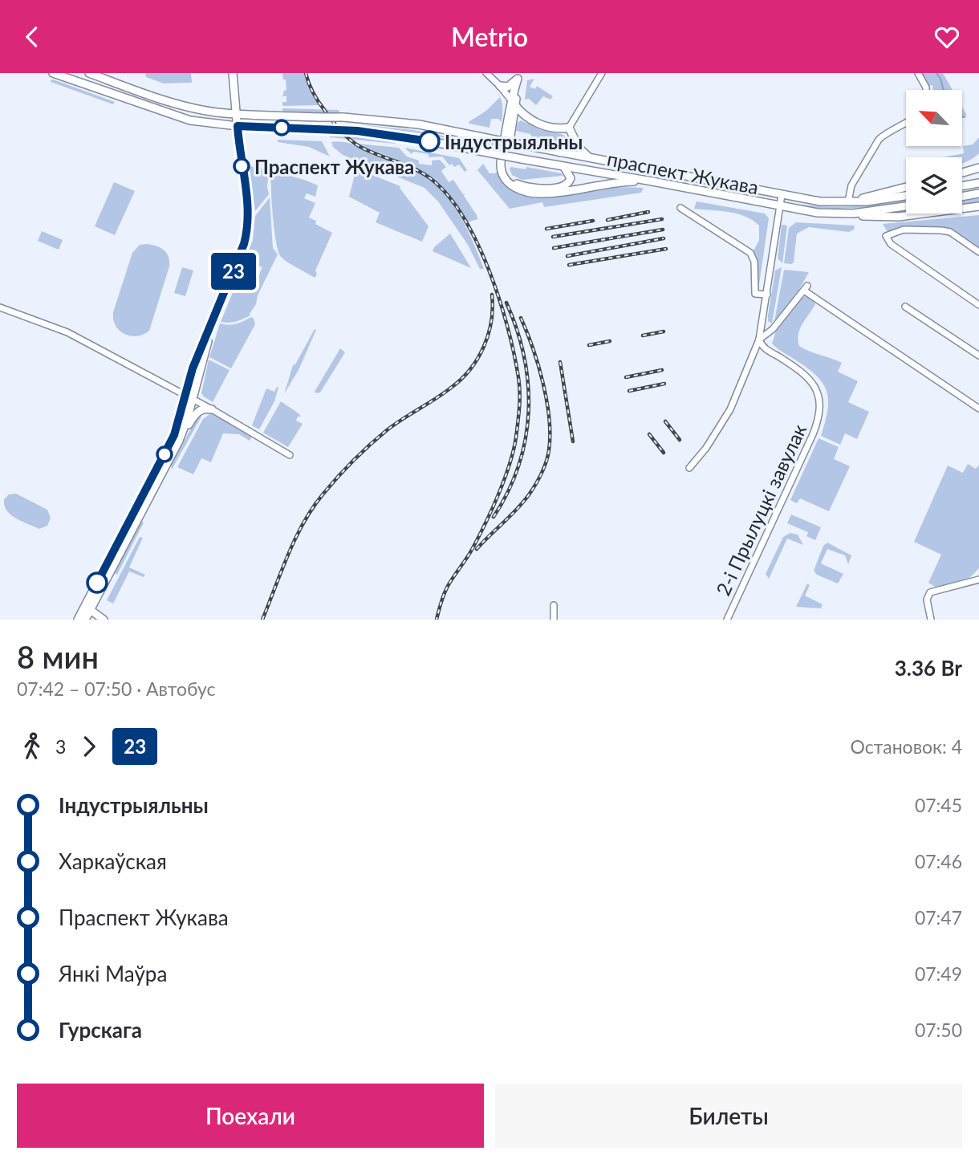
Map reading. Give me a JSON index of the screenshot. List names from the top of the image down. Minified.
{"streets":{"main road":["праспект Жукава"],"street":["2-і Прылуцкі завулак"]},"places":["Індустрыяльны","Праспект Жукава"],"lines":["bus line 23"],"north":"top left","page":{"header":"Metrio","on_map":"23","heading":["8 мин","07:42 – 07:50 · Автобус","3.36 Br"],"legs":["3","23","Остановок: 4"],"list":[{"name":"Індустрыяльны","value":"07:45"},{"name":"Харкаўская","value":"07:46"},{"name":"Праспект Жукава","value":"07:47"},{"name":"Янкі Маўра","value":"07:49"},{"name":"Гурскага","value":"07:50"}],"buttons":["Поехали","Билеты"]}}
